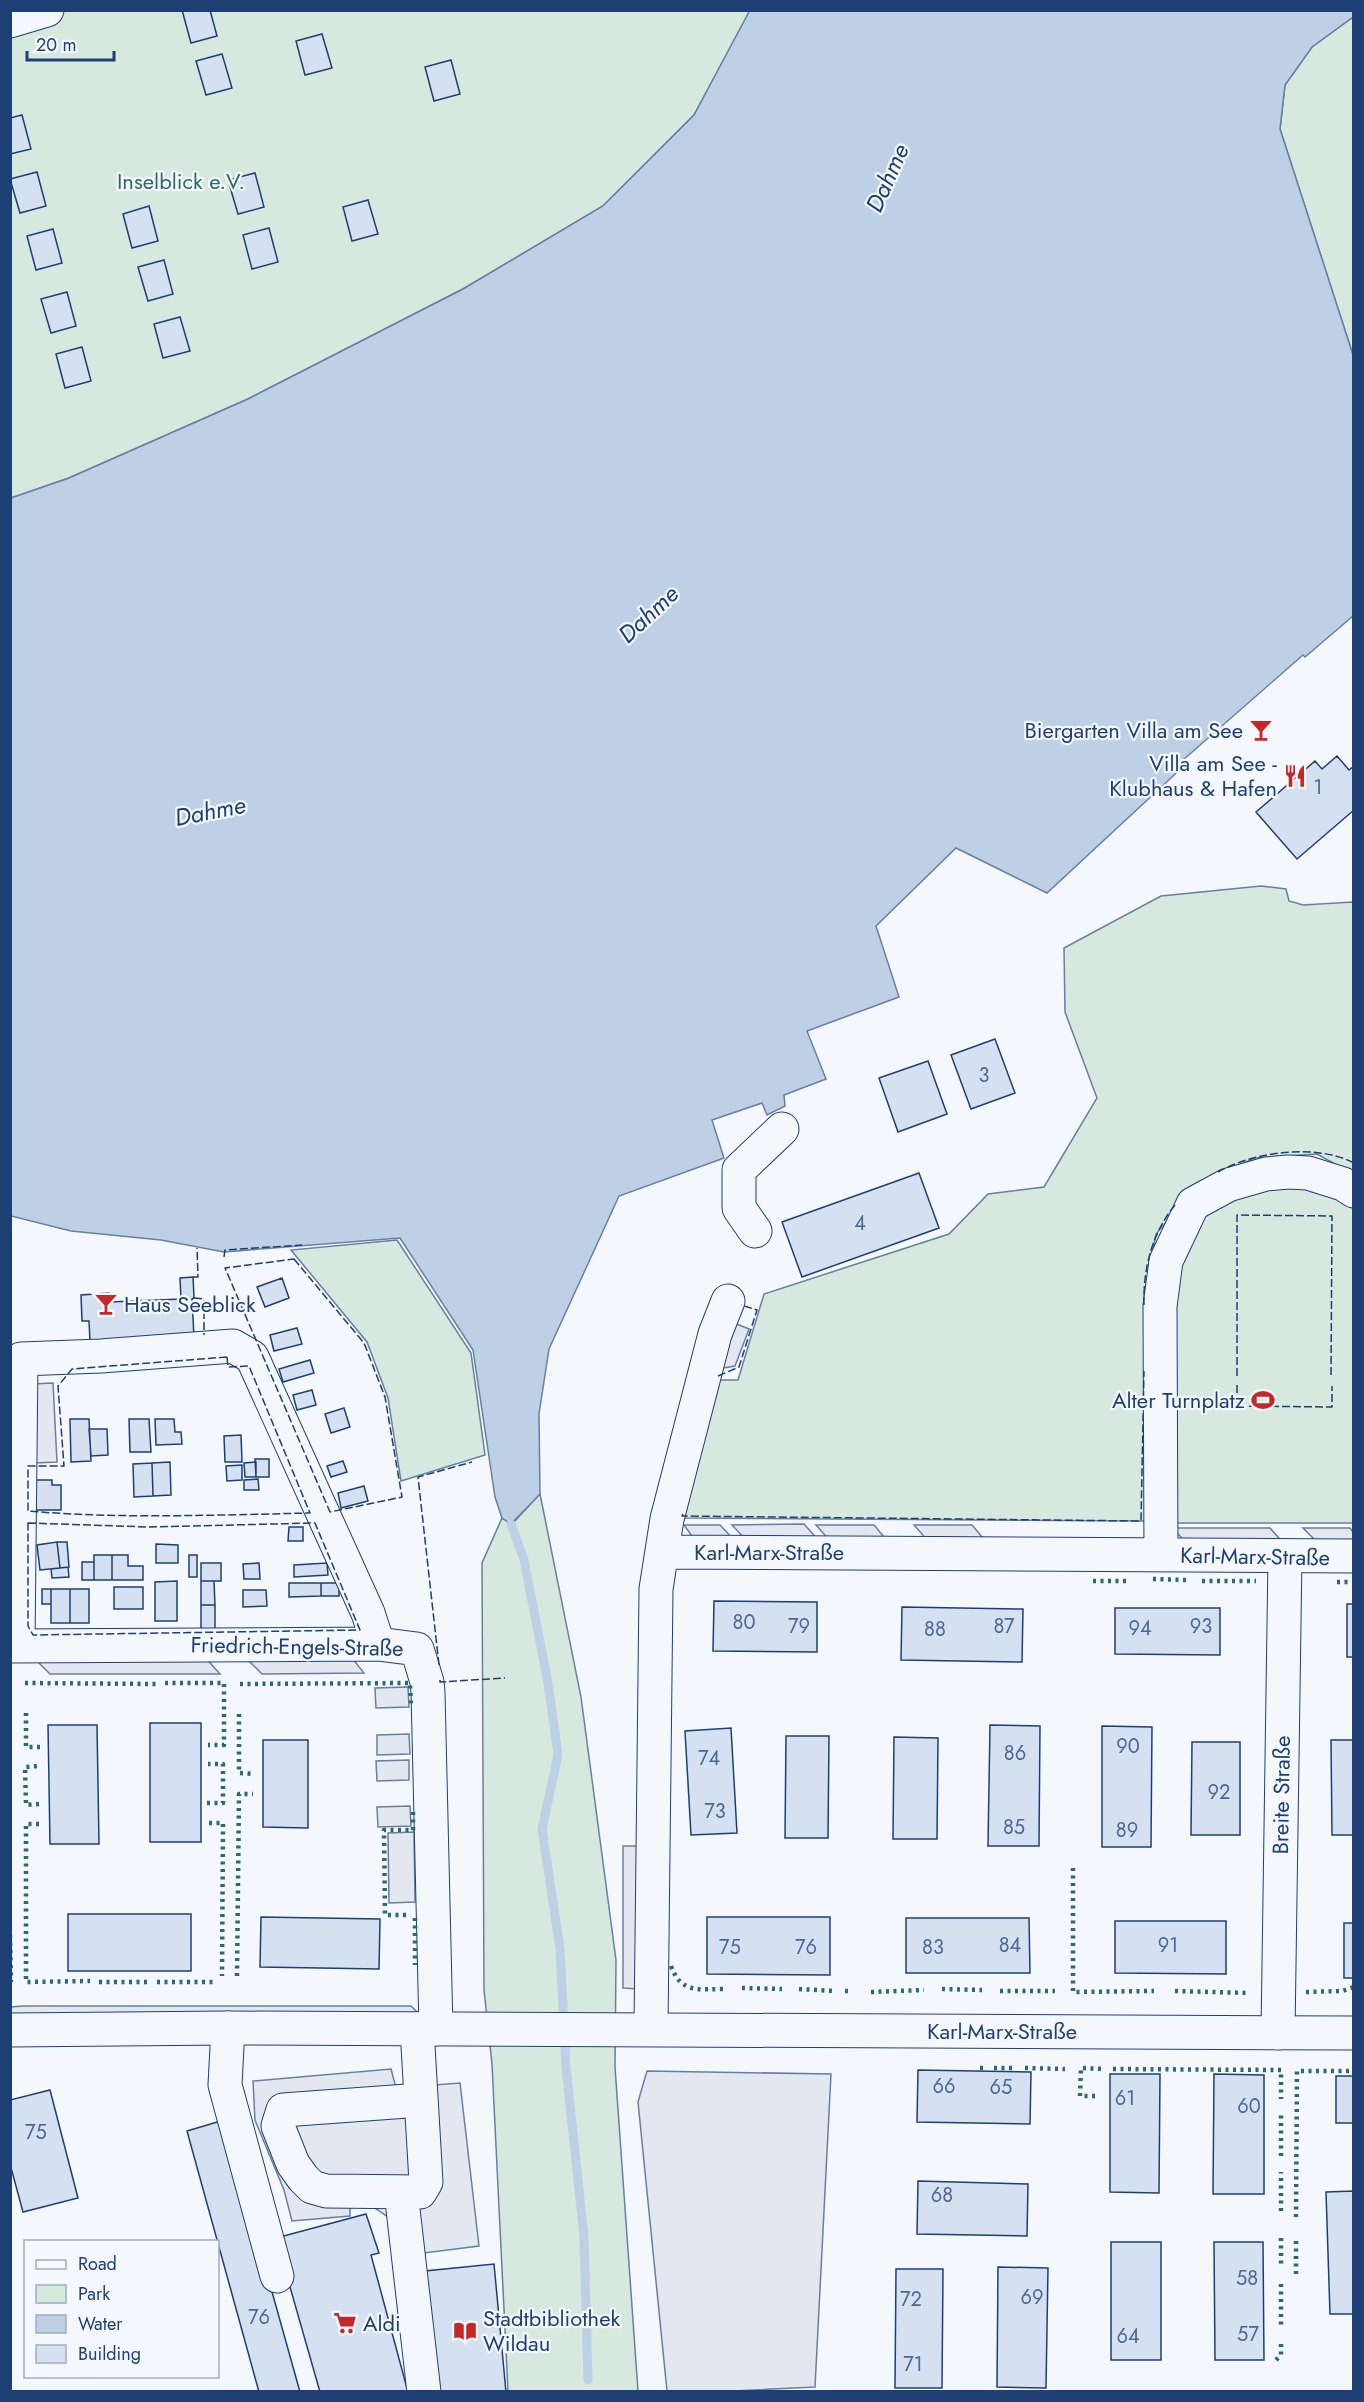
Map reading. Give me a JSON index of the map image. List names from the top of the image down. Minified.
{"streets":{"street":["Karl-Marx-Straße","Friedrich-Engels-Straße","Breite Straße"]},"crossings":[["Karl-Marx-Straße","Breite Straße"]],"water":["Dahme"],"parks":["Inselblick e.V."],"places":{"bar":["Biergarten Villa am See","Haus Seeblick"],"restaurant":["Villa am See - Klubhaus & Hafen"],"sports":["Alter Turnplatz"],"supermarket":["Aldi"],"library":["Stadtbibliothek Wildau"]},"house_numbers":["1","3","4","80","79","87","93","94","88","90","86","74","92","73","85","89","84","91","75","76","83","66","65","61","60","75","68","58","69","72","76","57","64","71"],"legend":["Road","Park","Water","Building"],"scale_bar":"20 m"}
